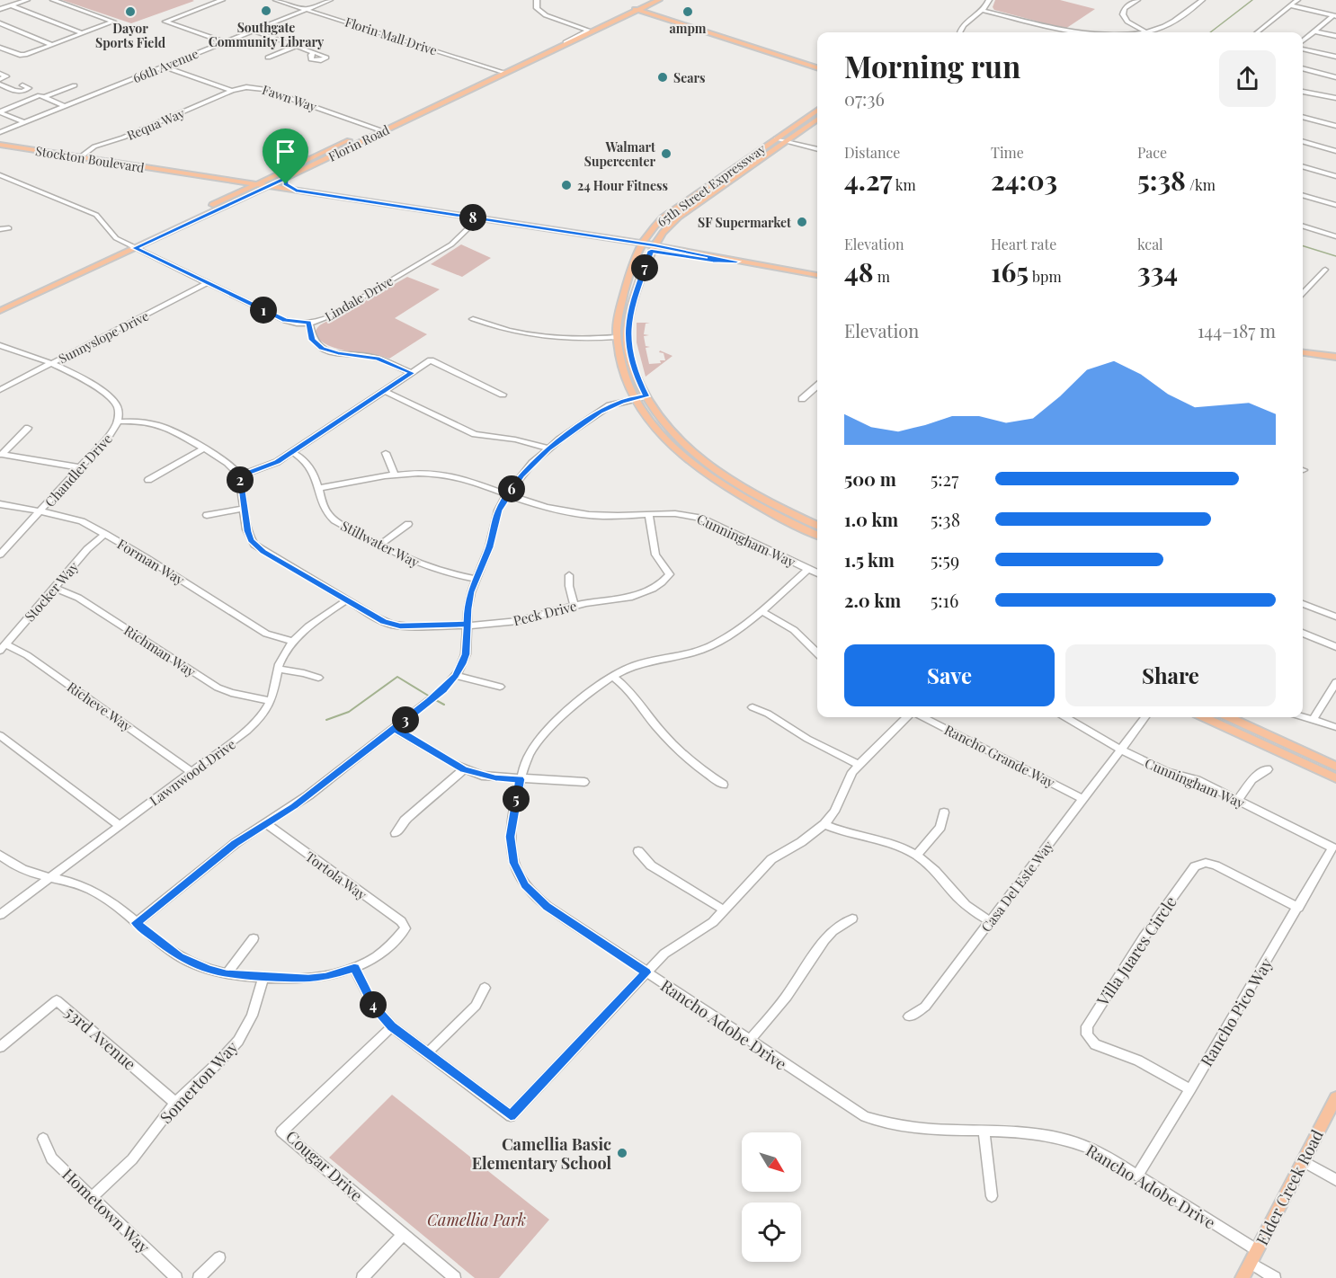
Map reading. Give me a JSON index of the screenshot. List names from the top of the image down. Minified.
{"streets":{"main road":["Florin Road","Stockton Boulevard","65th Street Expressway","Elder Creek Road"],"street":["Florin Mall Drive","66th Avenue","Fawn Way","Requa Way","Lindale Drive","Sunnyslope Drive","Chandler Drive","Cunningham Way","Stillwater Way","Forman Way","Stocker Way","Peck Drive","Richman Way","Richeve Way","Rancho Grande Way","Lawnwood Drive","Tortola Way","Casa Del Este Way","Villa Juares Circle","Rancho Pico Way","Rancho Adobe Drive","53rd Avenue","Somerton Way","Cougar Drive","Hometown Way"]},"crossings":[["Florin Mall Drive","66th Avenue"],["Florin Mall Drive","Florin Road"],["66th Avenue","Fawn Way"],["Fawn Way","Requa Way"],["Fawn Way","Florin Road"],["Requa Way","Stockton Boulevard"],["Florin Road","Stockton Boulevard"],["Florin Road","Lindale Drive"],["Stockton Boulevard","65th Street Expressway"],["Stockton Boulevard","Lindale Drive"],["Lindale Drive","Sunnyslope Drive"],["Sunnyslope Drive","Chandler Drive"],["Chandler Drive","Forman Way"],["Cunningham Way","Stillwater Way"],["Cunningham Way","Peck Drive"],["Cunningham Way","Casa Del Este Way"],["Cunningham Way","Rancho Pico Way"],["Cunningham Way","Rancho Adobe Drive"],["Forman Way","Stocker Way"],["Forman Way","Lawnwood Drive"],["Stocker Way","Richman Way"],["Stocker Way","Richeve Way"],["Peck Drive","Lawnwood Drive"],["Richman Way","Lawnwood Drive"],["Richeve Way","Lawnwood Drive"],["Rancho Grande Way","Casa Del Este Way"],["Villa Juares Circle","Rancho Pico Way"],["Rancho Pico Way","Rancho Adobe Drive"],["Rancho Adobe Drive","Elder Creek Road"],["53rd Avenue","Somerton Way"],["Somerton Way","Hometown Way"]],"parks":["Camellia Park"],"places":["Southgate Community Library","Dayor Sports Field","ampm","Sears","Walmart Supercenter","24 Hour Fitness","SF Supermarket","Camellia Basic Elementary School"],"north":"bottom right","page":{"heading":["Morning run","07:36"],"stats":[["Distance","4.27 km"],["Time","24:03"],["Pace","5:38 /km"],["Elevation","48 m"],["Heart rate","165 bpm"],["kcal","334"]],"pins":["8","7","1","2","6","3","5","4"],"chart":["Elevation","144–187 m"],"list":[{"name":"500 m","note":"5:27"},{"name":"1.0 km","note":"5:38"},{"name":"1.5 km","note":"5:59"},{"name":"2.0 km","note":"5:16"}],"buttons":["Save","Share"]}}
